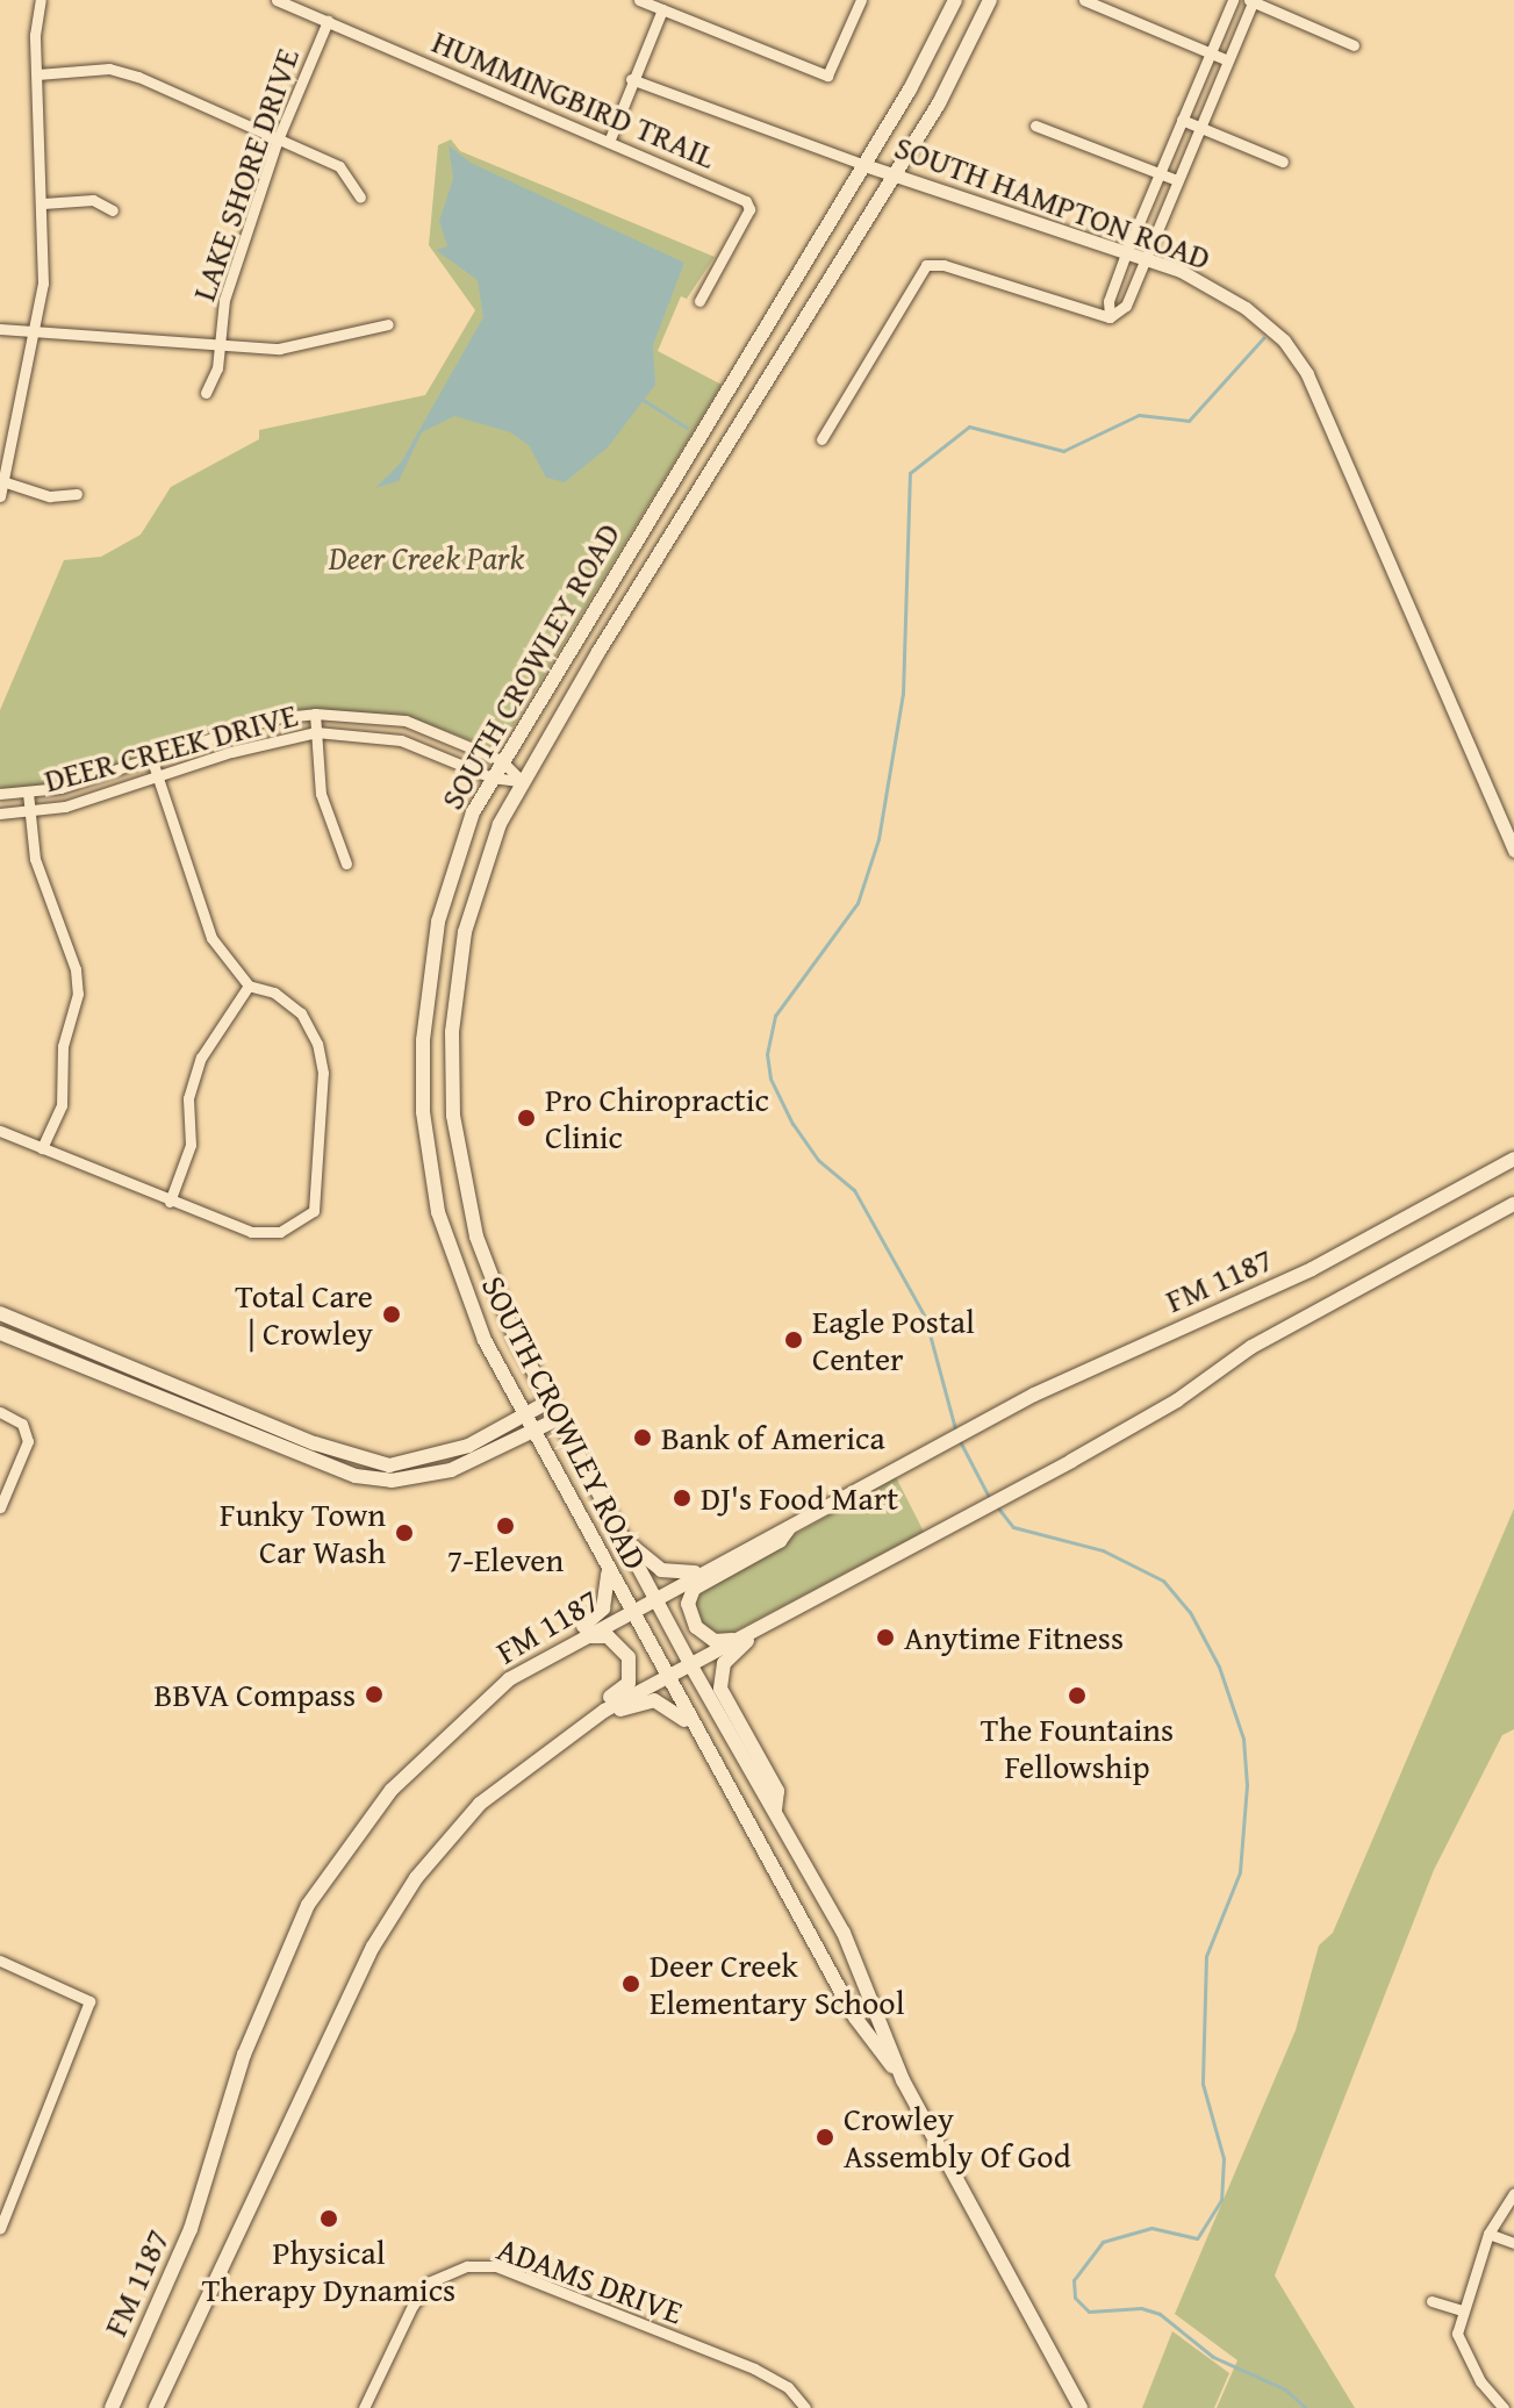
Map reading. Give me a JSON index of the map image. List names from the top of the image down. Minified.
{"streets":{"main road":["SOUTH CROWLEY ROAD","FM 1187"],"street":["HUMMINGBIRD TRAIL","LAKE SHORE DRIVE","SOUTH HAMPTON ROAD","DEER CREEK DRIVE","ADAMS DRIVE"]},"crossings":[["HUMMINGBIRD TRAIL","LAKE SHORE DRIVE"],["SOUTH HAMPTON ROAD","SOUTH CROWLEY ROAD"],["SOUTH CROWLEY ROAD","DEER CREEK DRIVE"],["SOUTH CROWLEY ROAD","FM 1187"]],"parks":["Deer Creek Park"],"places":["Pro Chiropractic Clinic","Total Care | Crowley","Eagle Postal Center","Bank of America","DJ's Food Mart","7-Eleven","Funky Town Car Wash","Anytime Fitness","BBVA Compass","The Fountains Fellowship","Deer Creek Elementary School","Crowley Assembly Of God","Physical Therapy Dynamics"]}
